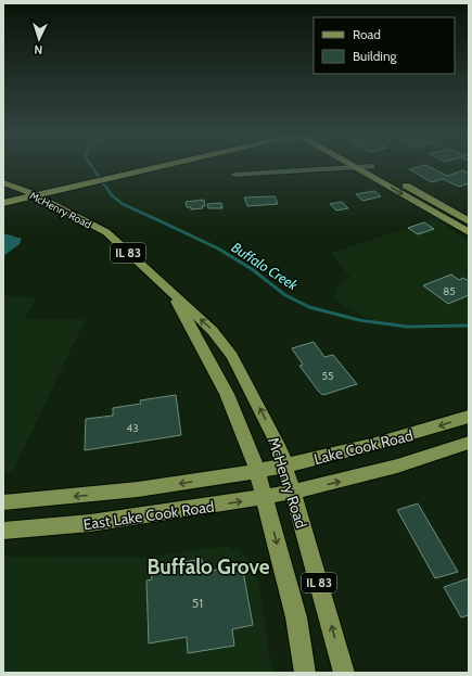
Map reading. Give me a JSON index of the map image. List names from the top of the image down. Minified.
{"streets":{"main road":["McHenry Road","IL 83","Lake Cook Road","East Lake Cook Road"]},"crossings":[["McHenry Road","Lake Cook Road"],["McHenry Road","East Lake Cook Road"],["Lake Cook Road","East Lake Cook Road"]],"districts":["Buffalo Grove"],"water":["Buffalo Creek"],"house_numbers":["85","55","43","51"],"legend":["Road","Building"],"north":"bottom"}
